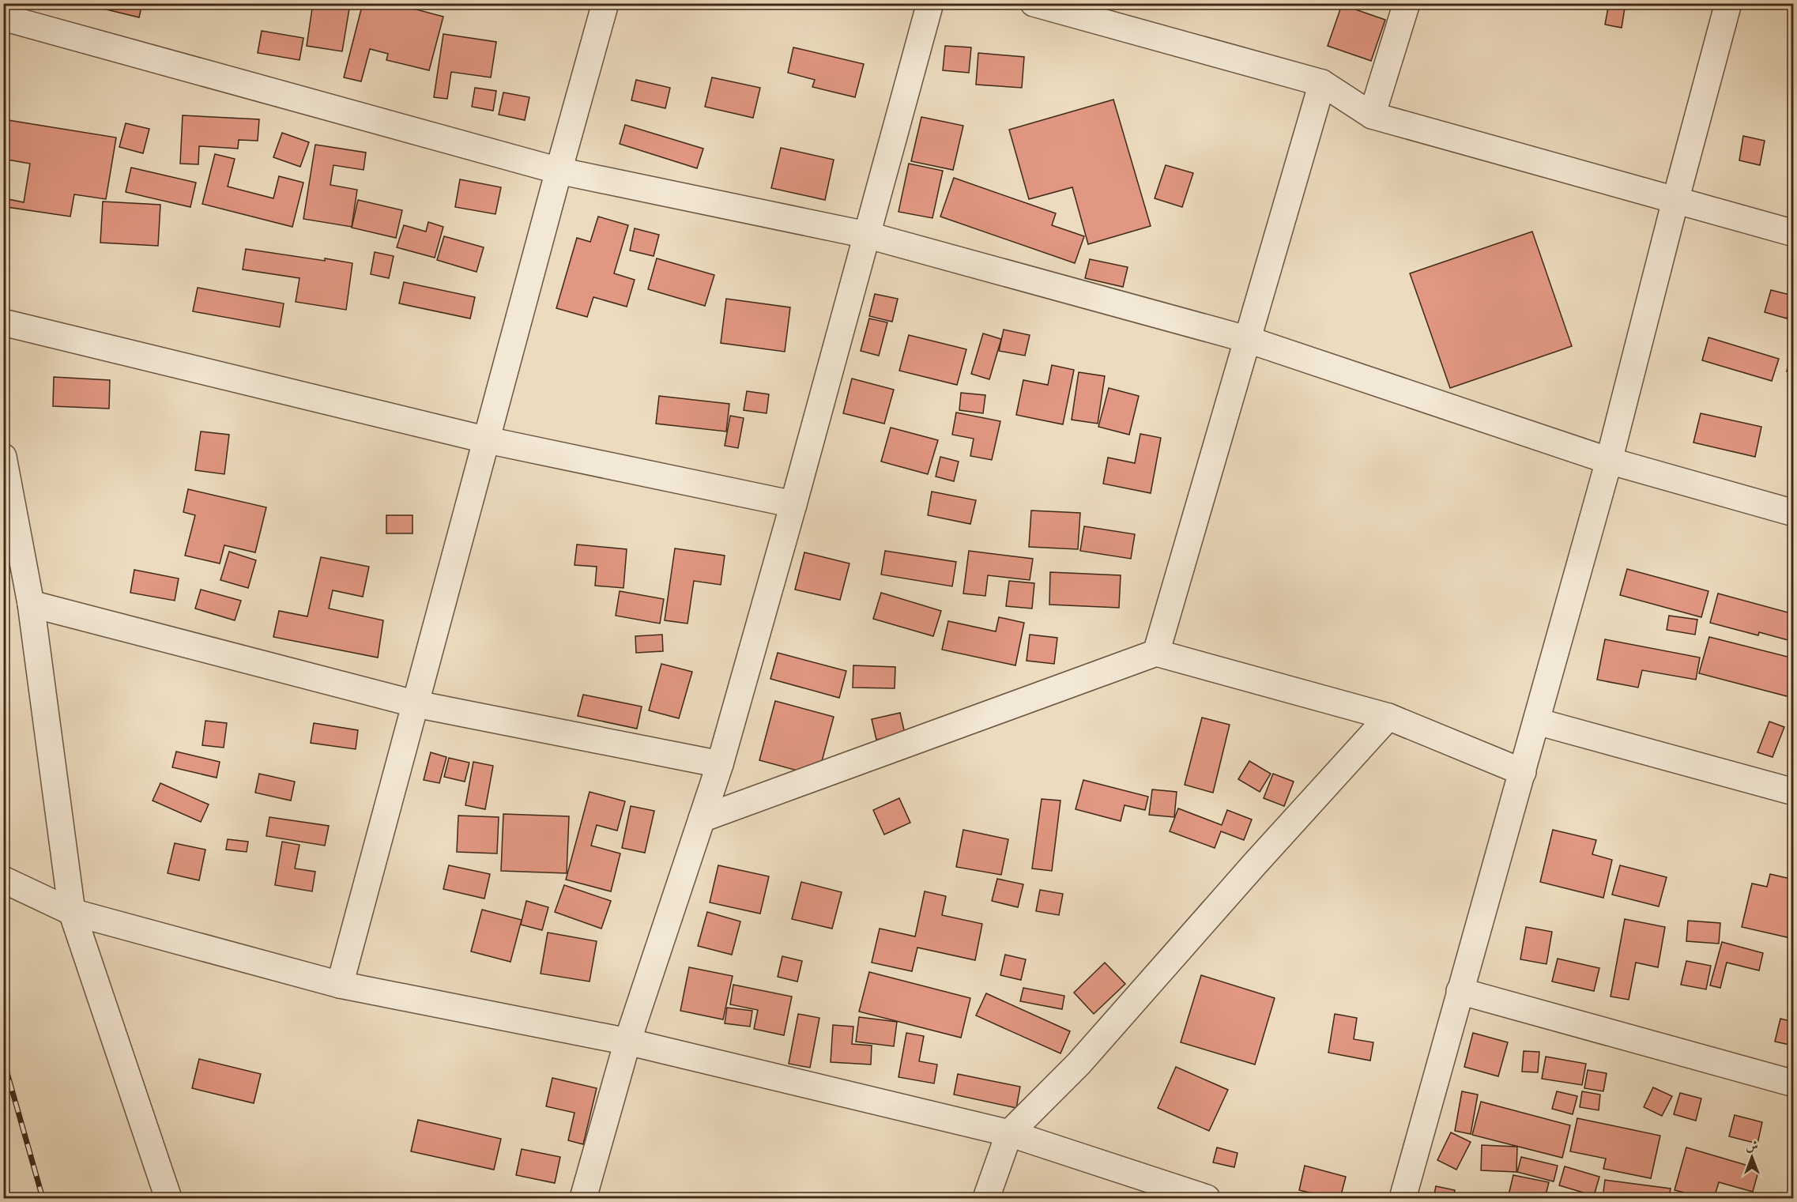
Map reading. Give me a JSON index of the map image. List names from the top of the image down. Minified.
{"north":"top"}
